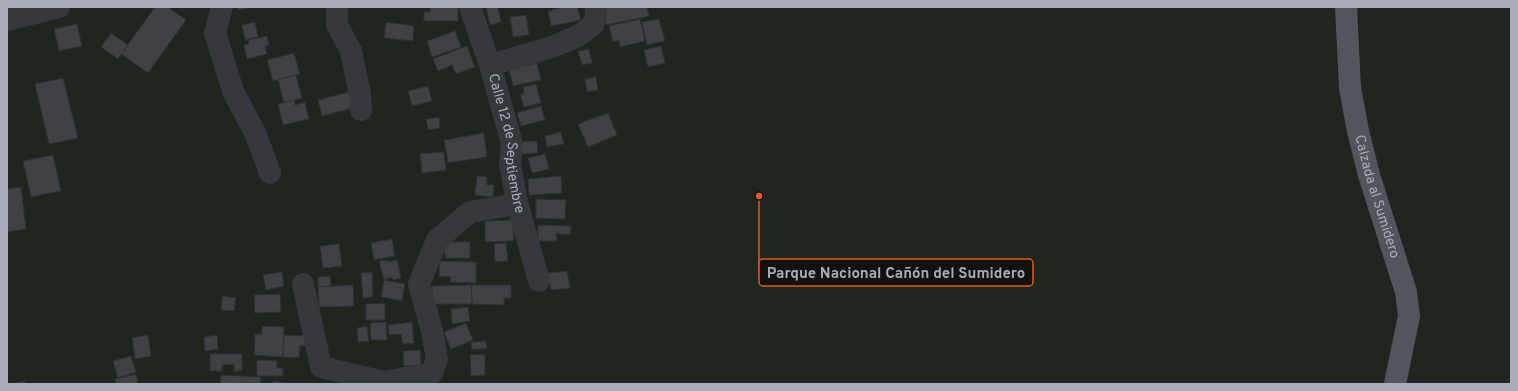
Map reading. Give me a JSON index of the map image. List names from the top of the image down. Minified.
{"streets":{"main road":["Calzada al Sumidero"],"street":["Calle 12 de Septiembre"]},"places":["Parque Nacional Cañón del Sumidero"]}
